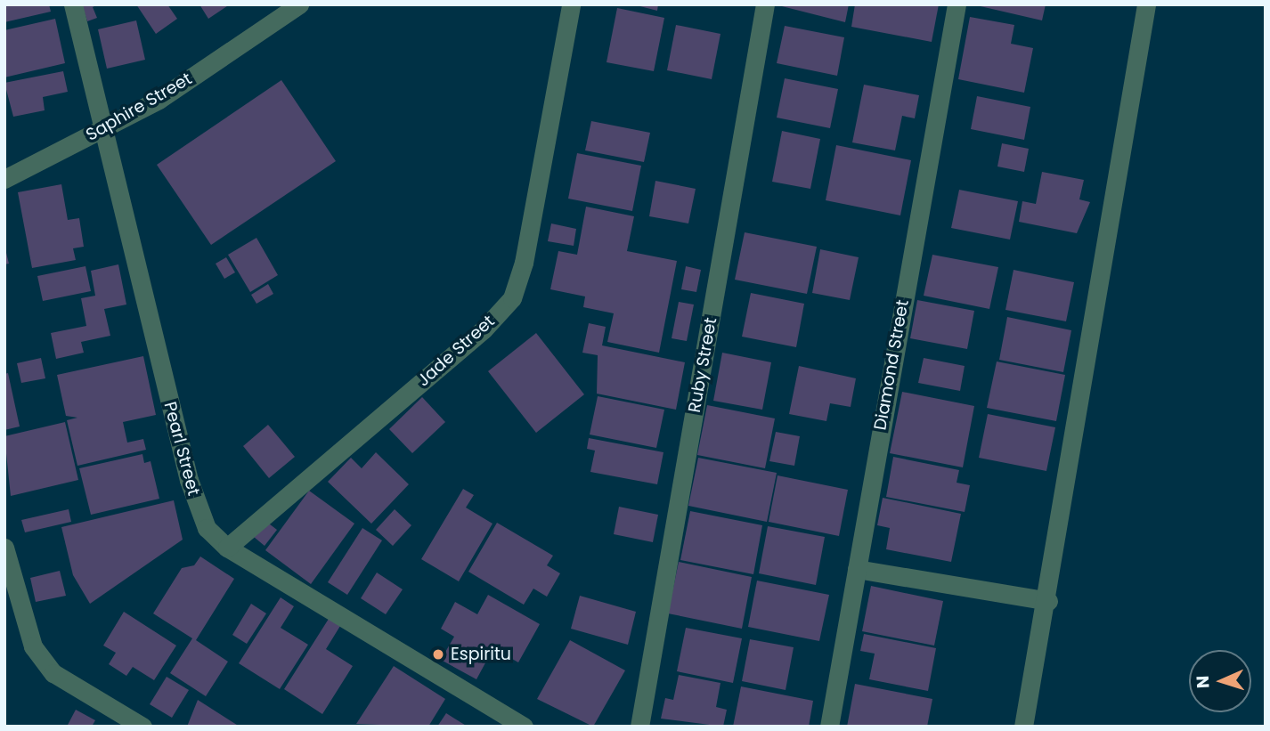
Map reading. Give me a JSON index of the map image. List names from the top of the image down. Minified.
{"streets":{"street":["Saphire Street","Jade Street","Ruby Street","Diamond Street","Pearl Street"]},"crossings":[["Saphire Street","Pearl Street"],["Jade Street","Pearl Street"]],"places":["Espiritu"],"north":"left"}
